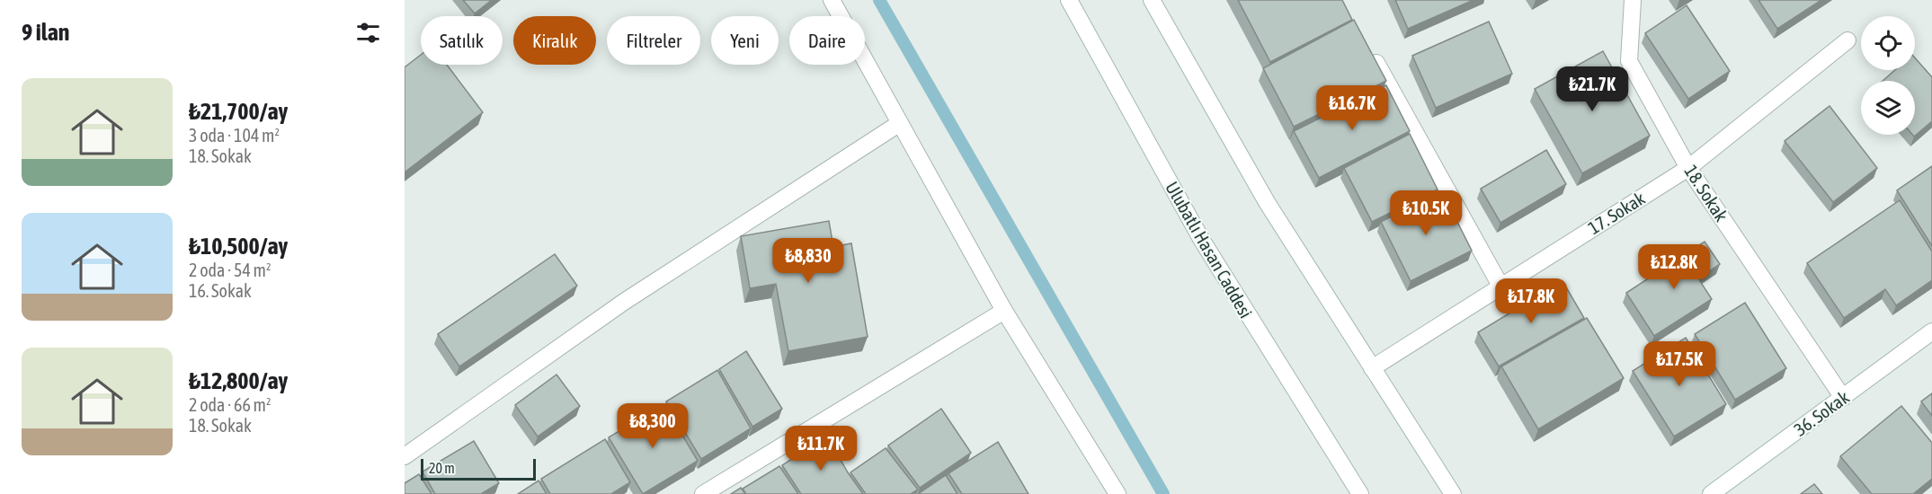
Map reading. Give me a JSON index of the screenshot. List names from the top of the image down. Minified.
{"streets":{"street":["18. Sokak","17. Sokak","Ulubatlı Hasan Caddesi","36. Sokak"]},"crossings":[["18. Sokak","17. Sokak"],["18. Sokak","36. Sokak"]],"scale_bar":"20 m","page":{"heading":"9 ilan","chip":["Satılık","Kiralık","Filtreler","Yeni","Daire"],"list":[{"name":"₺21,700/ay","note":"3 oda · 104 m² · 18. Sokak"},{"name":"₺10,500/ay","note":"2 oda · 54 m² · 16. Sokak"},{"name":"₺12,800/ay","note":"2 oda · 66 m² · 18. Sokak"}],"price":["₺21.7K","₺16.7K","₺10.5K","₺8,830","₺12.8K","₺17.8K","₺17.5K","₺8,300","₺11.7K"],"scale":"20 m"}}
